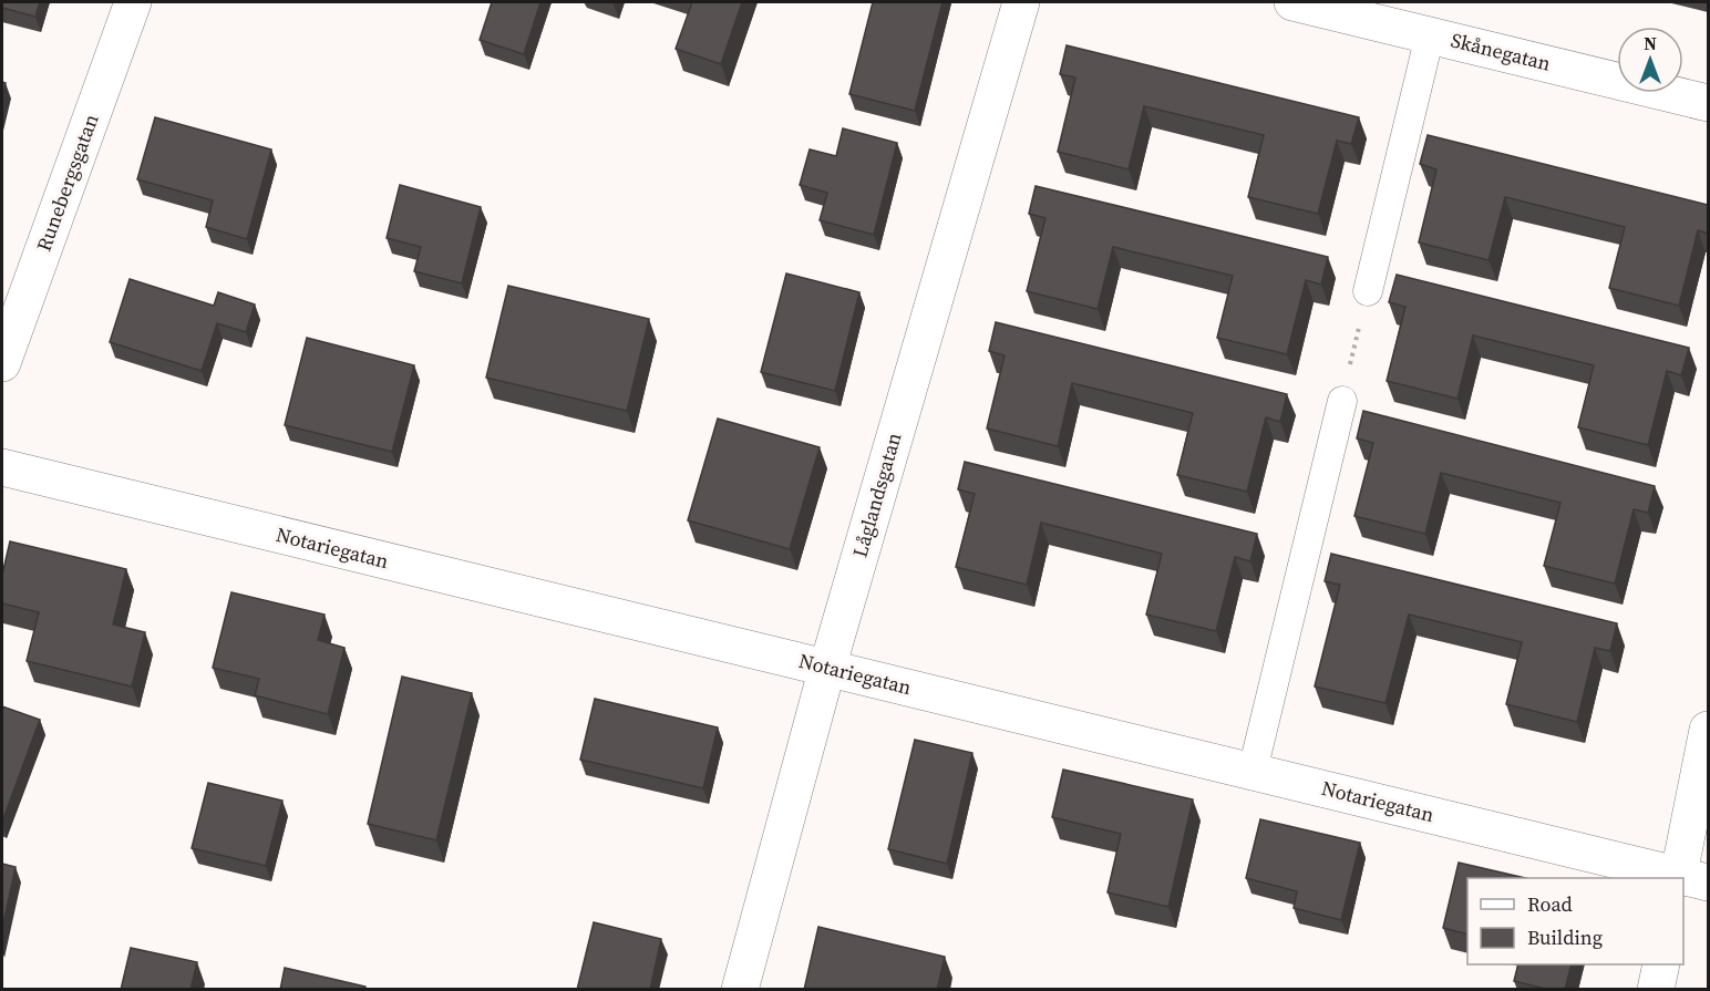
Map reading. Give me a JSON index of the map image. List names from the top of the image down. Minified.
{"streets":{"street":["Skånegatan","Runebergsgatan","Låglandsgatan","Notariegatan"]},"crossings":[["Låglandsgatan","Notariegatan"]],"legend":["Road","Building"],"north":"top"}
